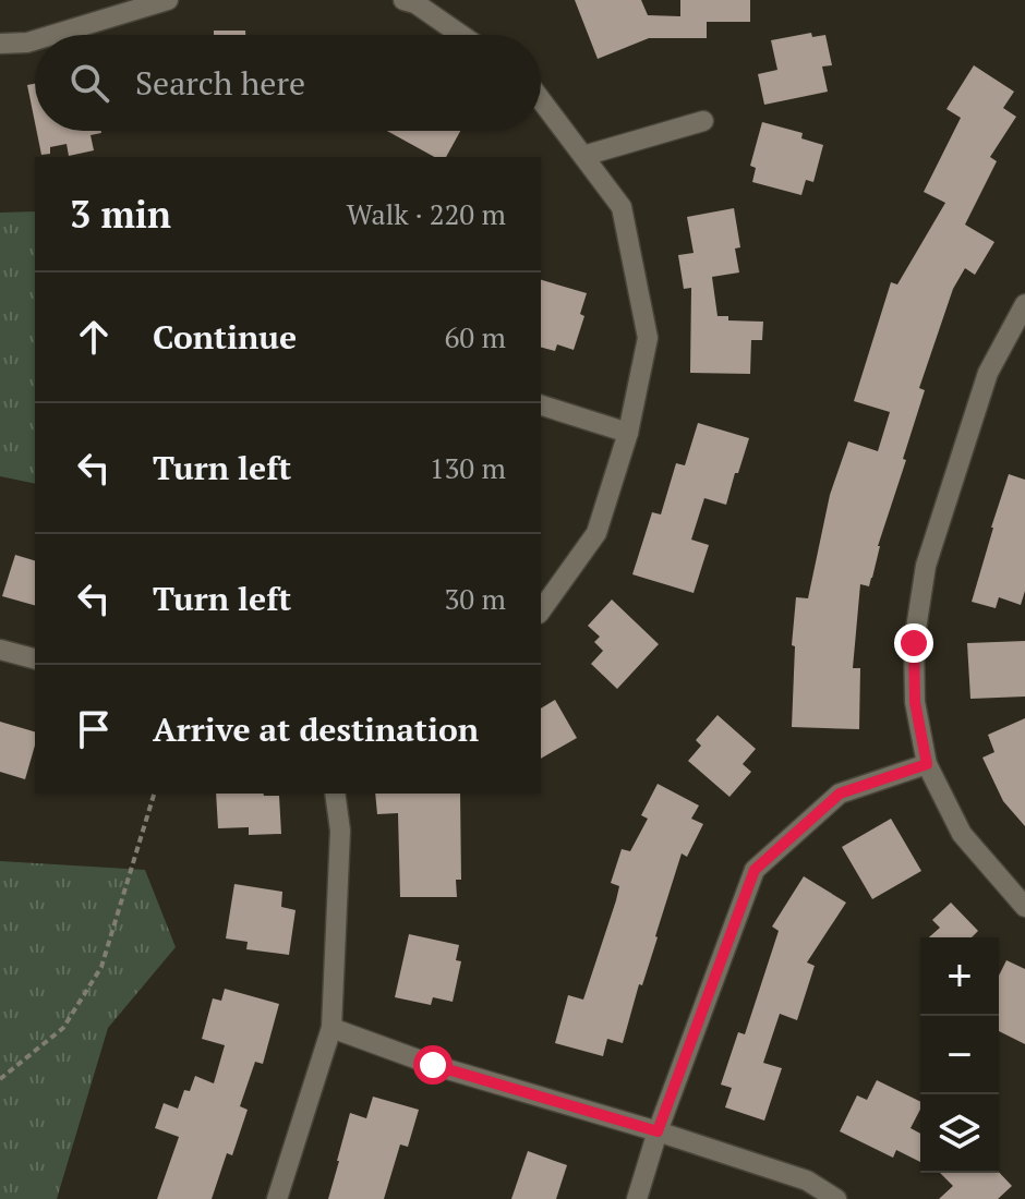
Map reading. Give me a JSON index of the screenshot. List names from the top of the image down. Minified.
{"page":{"search":"Search here","heading":["3 min","Walk · 220 m"],"list":[["Continue","60 m"],["Turn left","130 m"],["Turn left","30 m"],"Arrive at destination"],"map_buttons":["+","−"]}}
